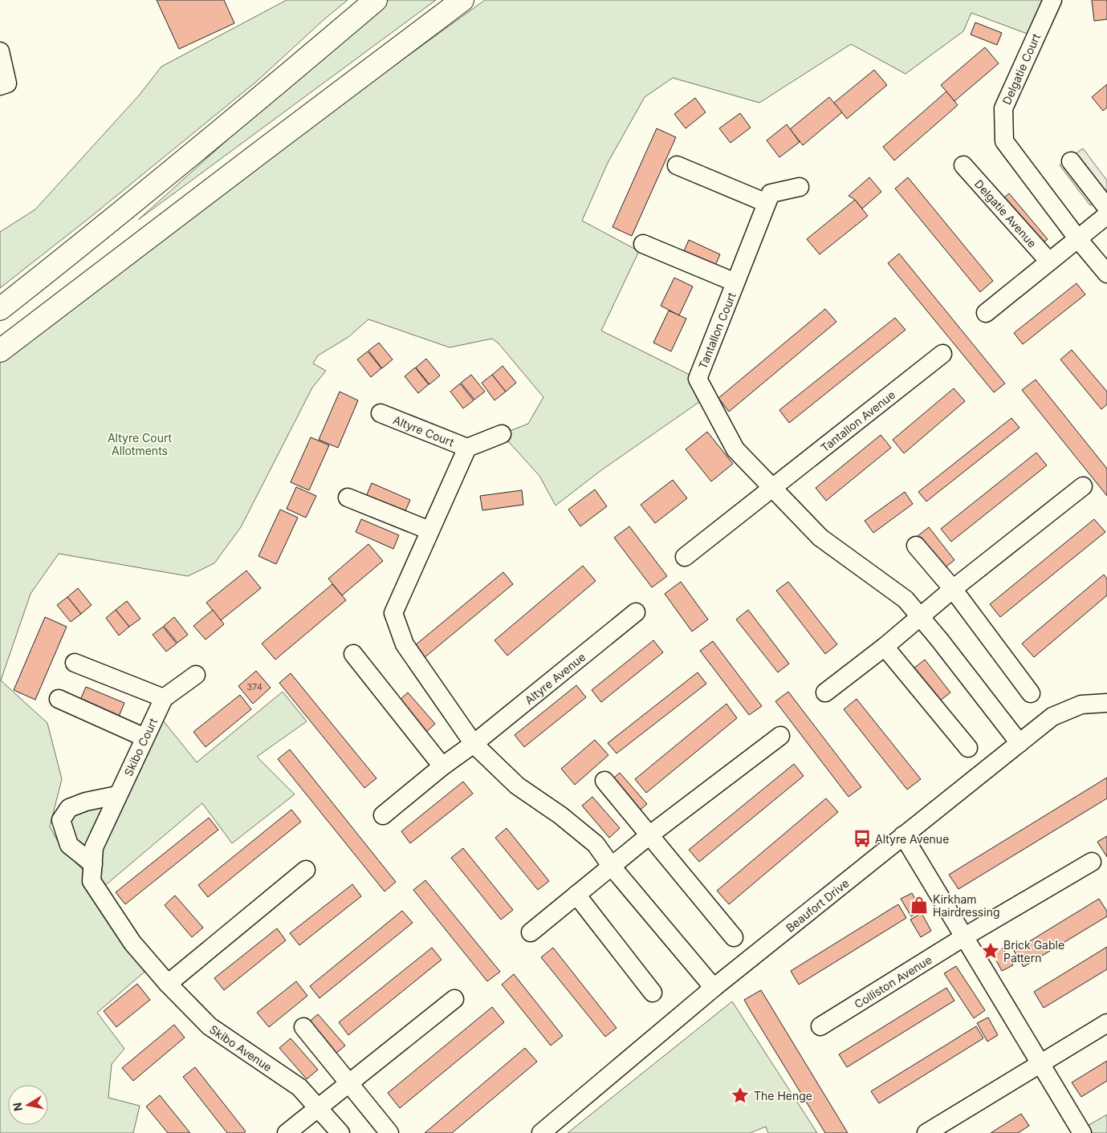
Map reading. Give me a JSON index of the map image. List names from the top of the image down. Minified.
{"streets":{"street":["Delgatie Court","Delgatie Avenue","Tantallon Court","Tantallon Avenue","Altyre Court","Altyre Avenue","Skibo Court","Beaufort Drive","Colliston Avenue","Skibo Avenue"]},"crossings":[["Tantallon Court","Tantallon Avenue"],["Altyre Court","Altyre Avenue"],["Skibo Court","Skibo Avenue"]],"parks":["Altyre Court Allotments"],"places":{"bus stop":["Altyre Avenue"],"shop":["Kirkham Hairdressing"],"place":["Brick Gable Pattern","The Henge"]},"house_numbers":["374"],"north":"left"}
